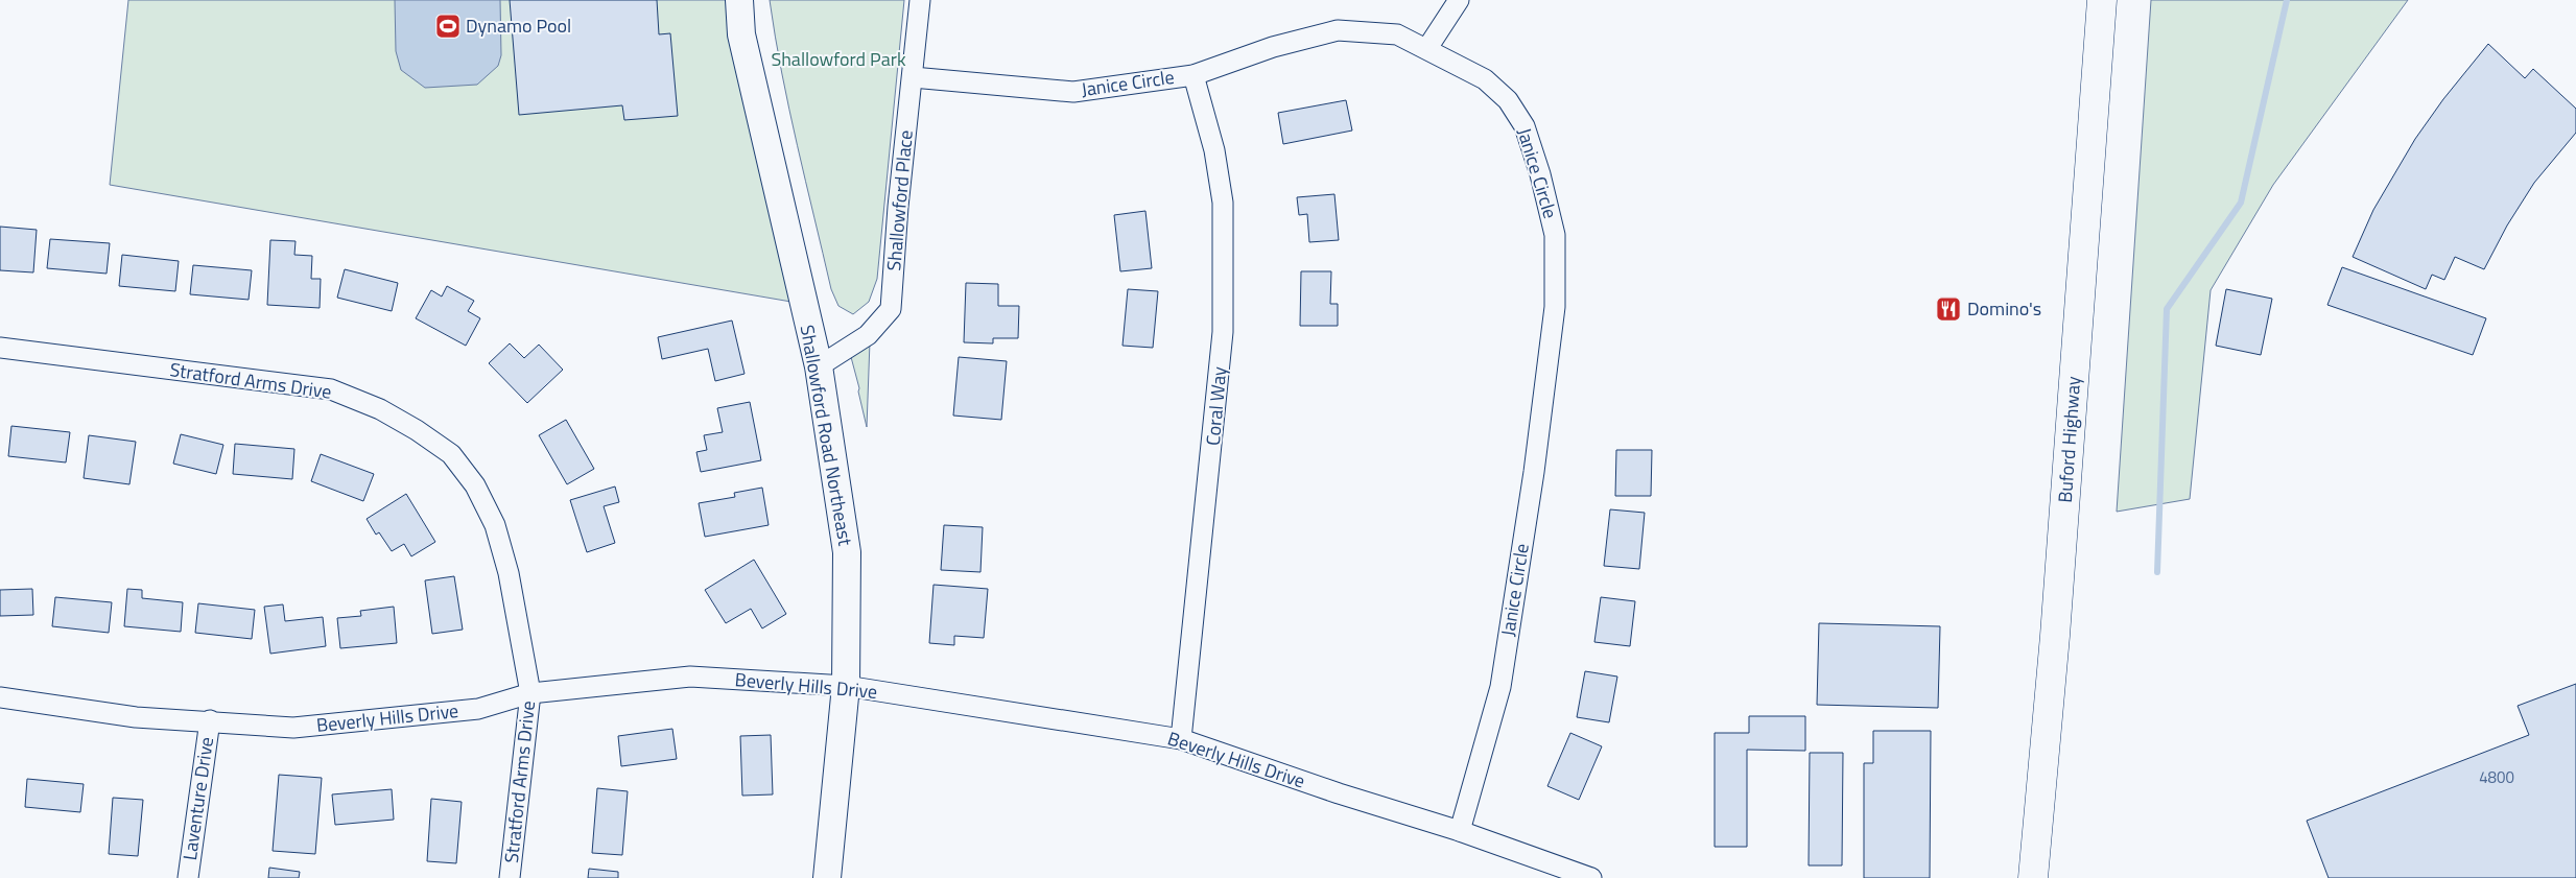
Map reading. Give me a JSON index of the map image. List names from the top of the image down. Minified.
{"streets":{"main road":["Buford Highway"],"street":["Janice Circle","Shallowford Place","Stratford Arms Drive","Coral Way","Shallowford Road Northeast","Beverly Hills Drive","Laventure Drive"]},"crossings":[["Janice Circle","Shallowford Place"],["Janice Circle","Coral Way"],["Janice Circle","Beverly Hills Drive"],["Shallowford Place","Shallowford Road Northeast"],["Stratford Arms Drive","Beverly Hills Drive"],["Coral Way","Beverly Hills Drive"],["Shallowford Road Northeast","Beverly Hills Drive"],["Beverly Hills Drive","Laventure Drive"]],"parks":["Shallowford Park"],"places":{"sports":["Dynamo Pool"],"restaurant":["Domino's"]},"house_numbers":["4800"]}
